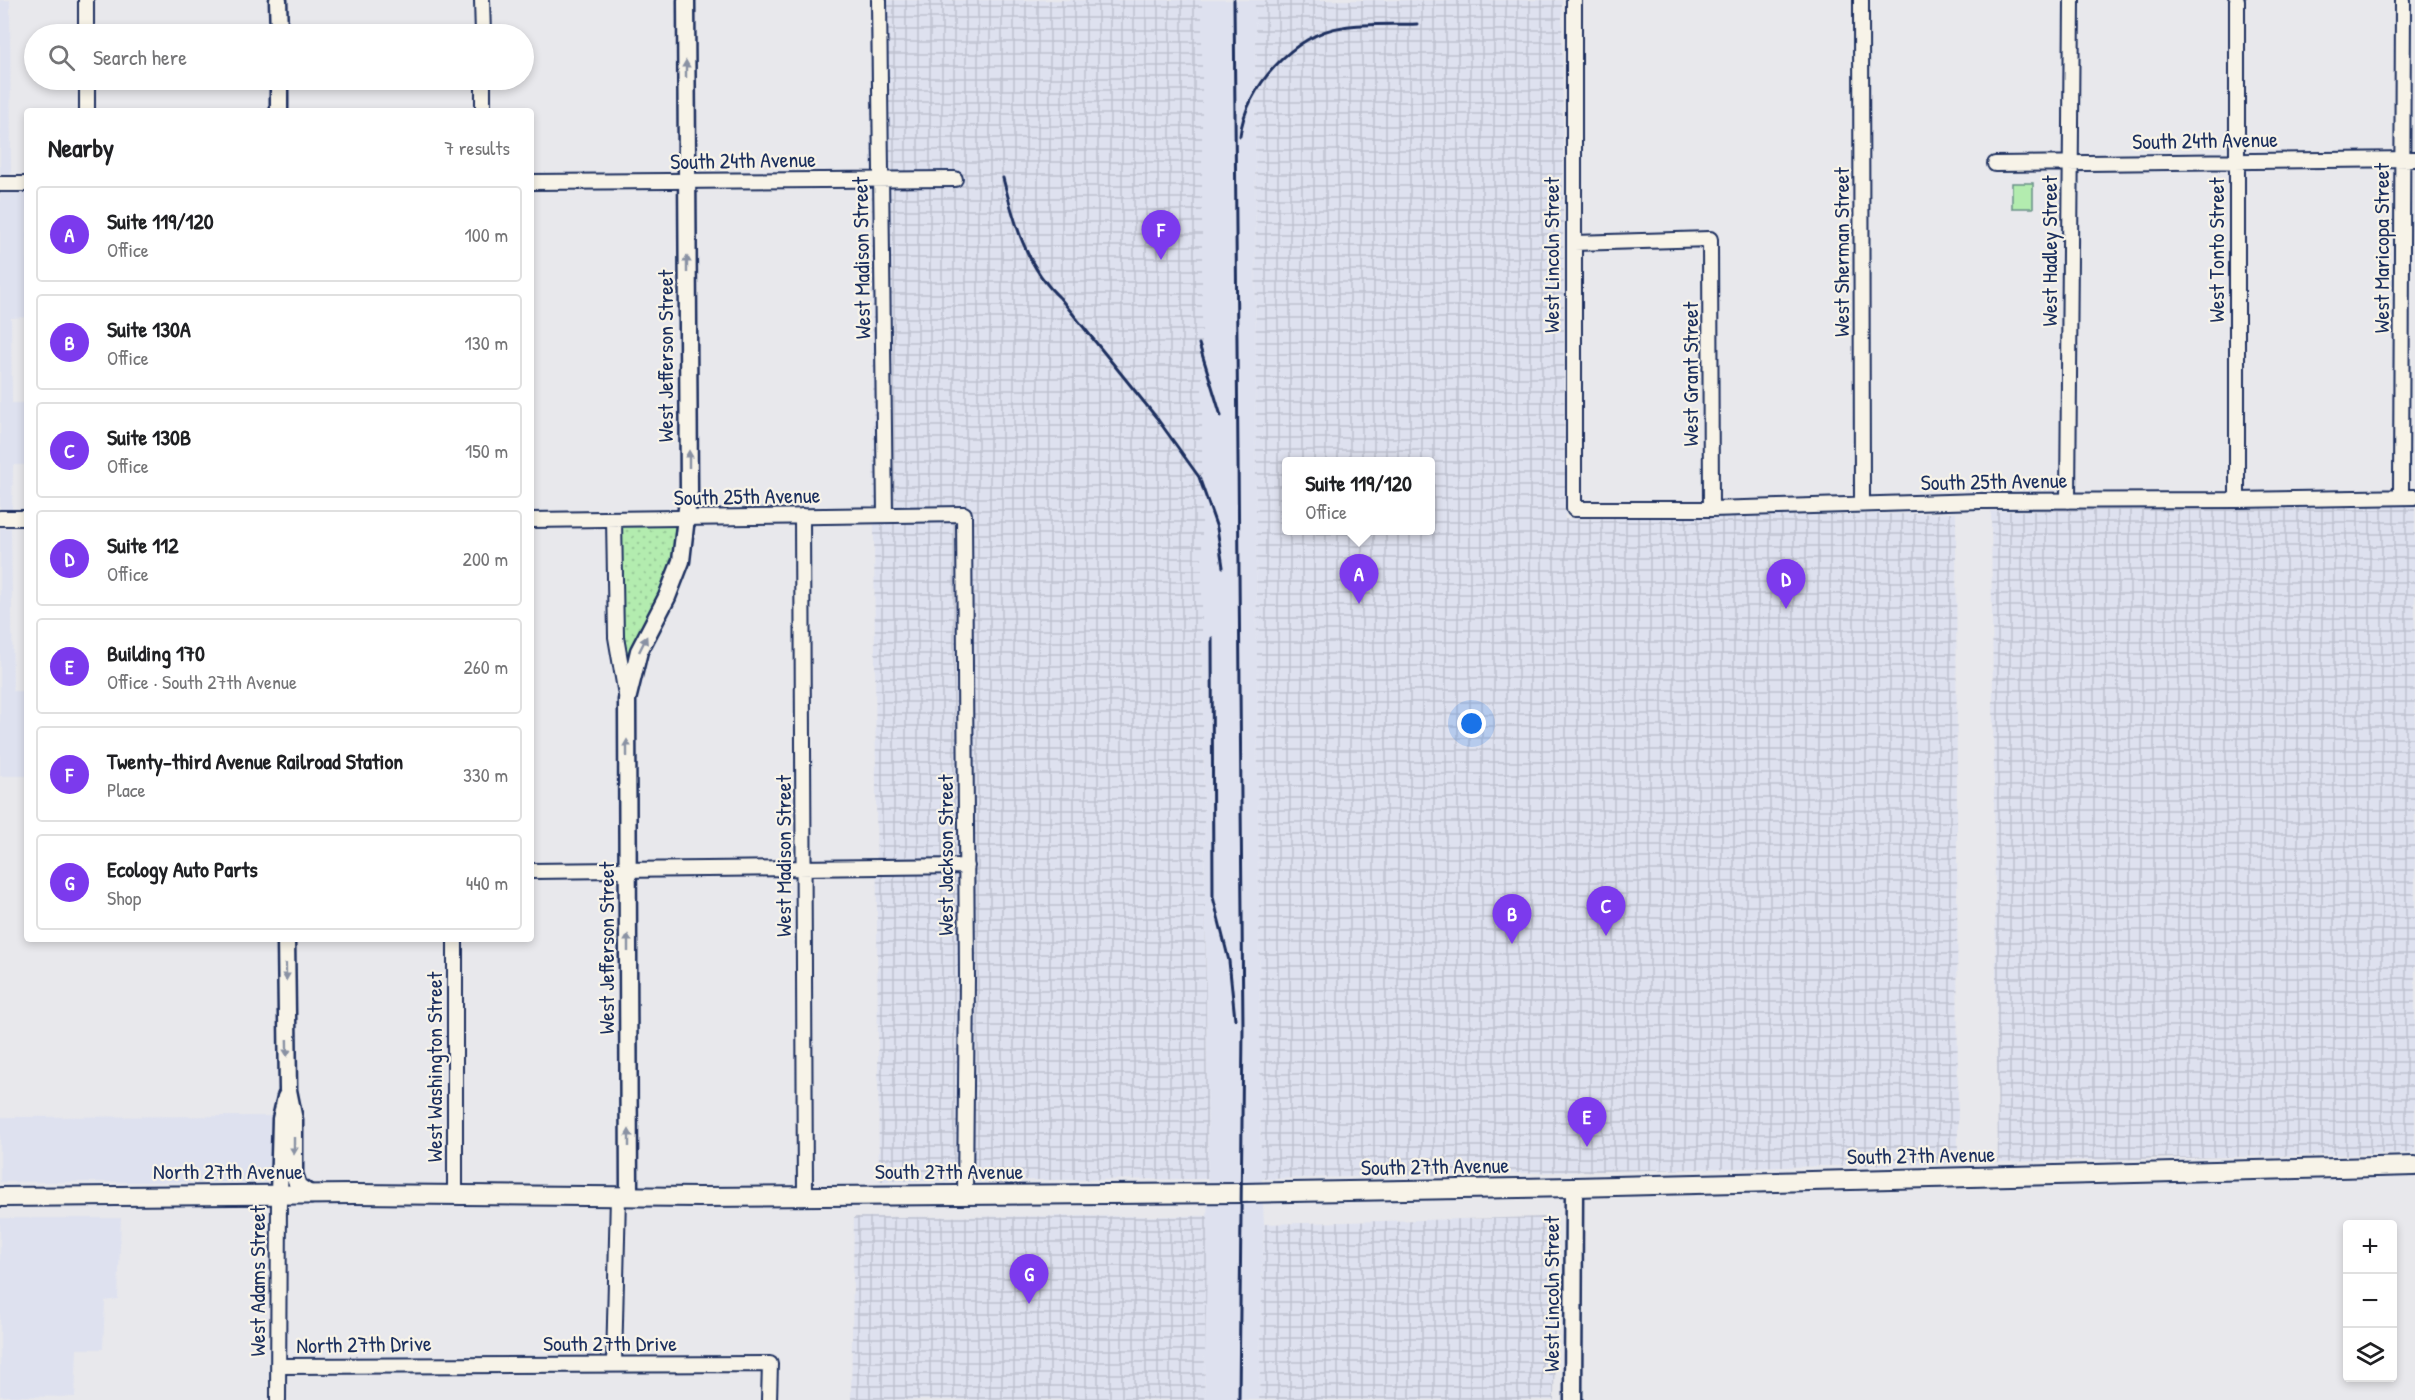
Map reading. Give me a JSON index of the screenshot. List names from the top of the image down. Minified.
{"streets":{"main road":["South 27th Avenue","North 27th Avenue"],"street":["South 24th Avenue","West Maricopa Street","West Tonto Street","West Hadley Street","West Sherman Street","West Lincoln Street","West Madison Street","West Jefferson Street","West Grant Street","South 25th Avenue","West Jackson Street","West Washington Street","West Adams Street","South 27th Drive","North 27th Drive"]},"crossings":[["South 24th Avenue","West Maricopa Street"],["South 24th Avenue","West Tonto Street"],["South 24th Avenue","West Hadley Street"],["South 24th Avenue","West Madison Street"],["South 24th Avenue","West Jefferson Street"],["West Maricopa Street","South 25th Avenue"],["West Tonto Street","South 25th Avenue"],["West Hadley Street","South 25th Avenue"],["West Sherman Street","South 25th Avenue"],["West Lincoln Street","West Grant Street"],["West Lincoln Street","South 25th Avenue"],["West Lincoln Street","South 27th Avenue"],["West Madison Street","South 25th Avenue"],["West Madison Street","South 27th Avenue"],["West Jefferson Street","South 25th Avenue"],["West Jefferson Street","South 27th Avenue"],["West Jefferson Street","South 27th Drive"],["West Grant Street","South 25th Avenue"],["South 25th Avenue","West Jackson Street"],["West Jackson Street","South 27th Avenue"],["West Washington Street","South 27th Avenue"],["West Washington Street","North 27th Avenue"],["South 27th Avenue","North 27th Avenue"],["North 27th Avenue","West Adams Street"],["West Adams Street","North 27th Drive"],["South 27th Drive","North 27th Drive"]],"one_way":["West Jefferson Street"],"page":{"search":"Search here","heading":["Nearby","7 results"],"list":[{"mark":"A","name":"Suite 119/120","note":"Office","value":"100 m"},{"mark":"B","name":"Suite 130A","note":"Office","value":"130 m"},{"mark":"C","name":"Suite 130B","note":"Office","value":"150 m"},{"mark":"D","name":"Suite 112","note":"Office","value":"200 m"},{"mark":"E","name":"Building 170","note":"Office · South 27th Avenue","value":"260 m"},{"mark":"F","name":"Twenty-third Avenue Railroad Station","note":"Place","value":"330 m"},{"mark":"G","name":"Ecology Auto Parts","note":"Shop","value":"440 m"}],"pins":["F","A","D","C","B","E","G"],"popup":["Suite 119/120","Office"],"map_buttons":["+","−"]}}
